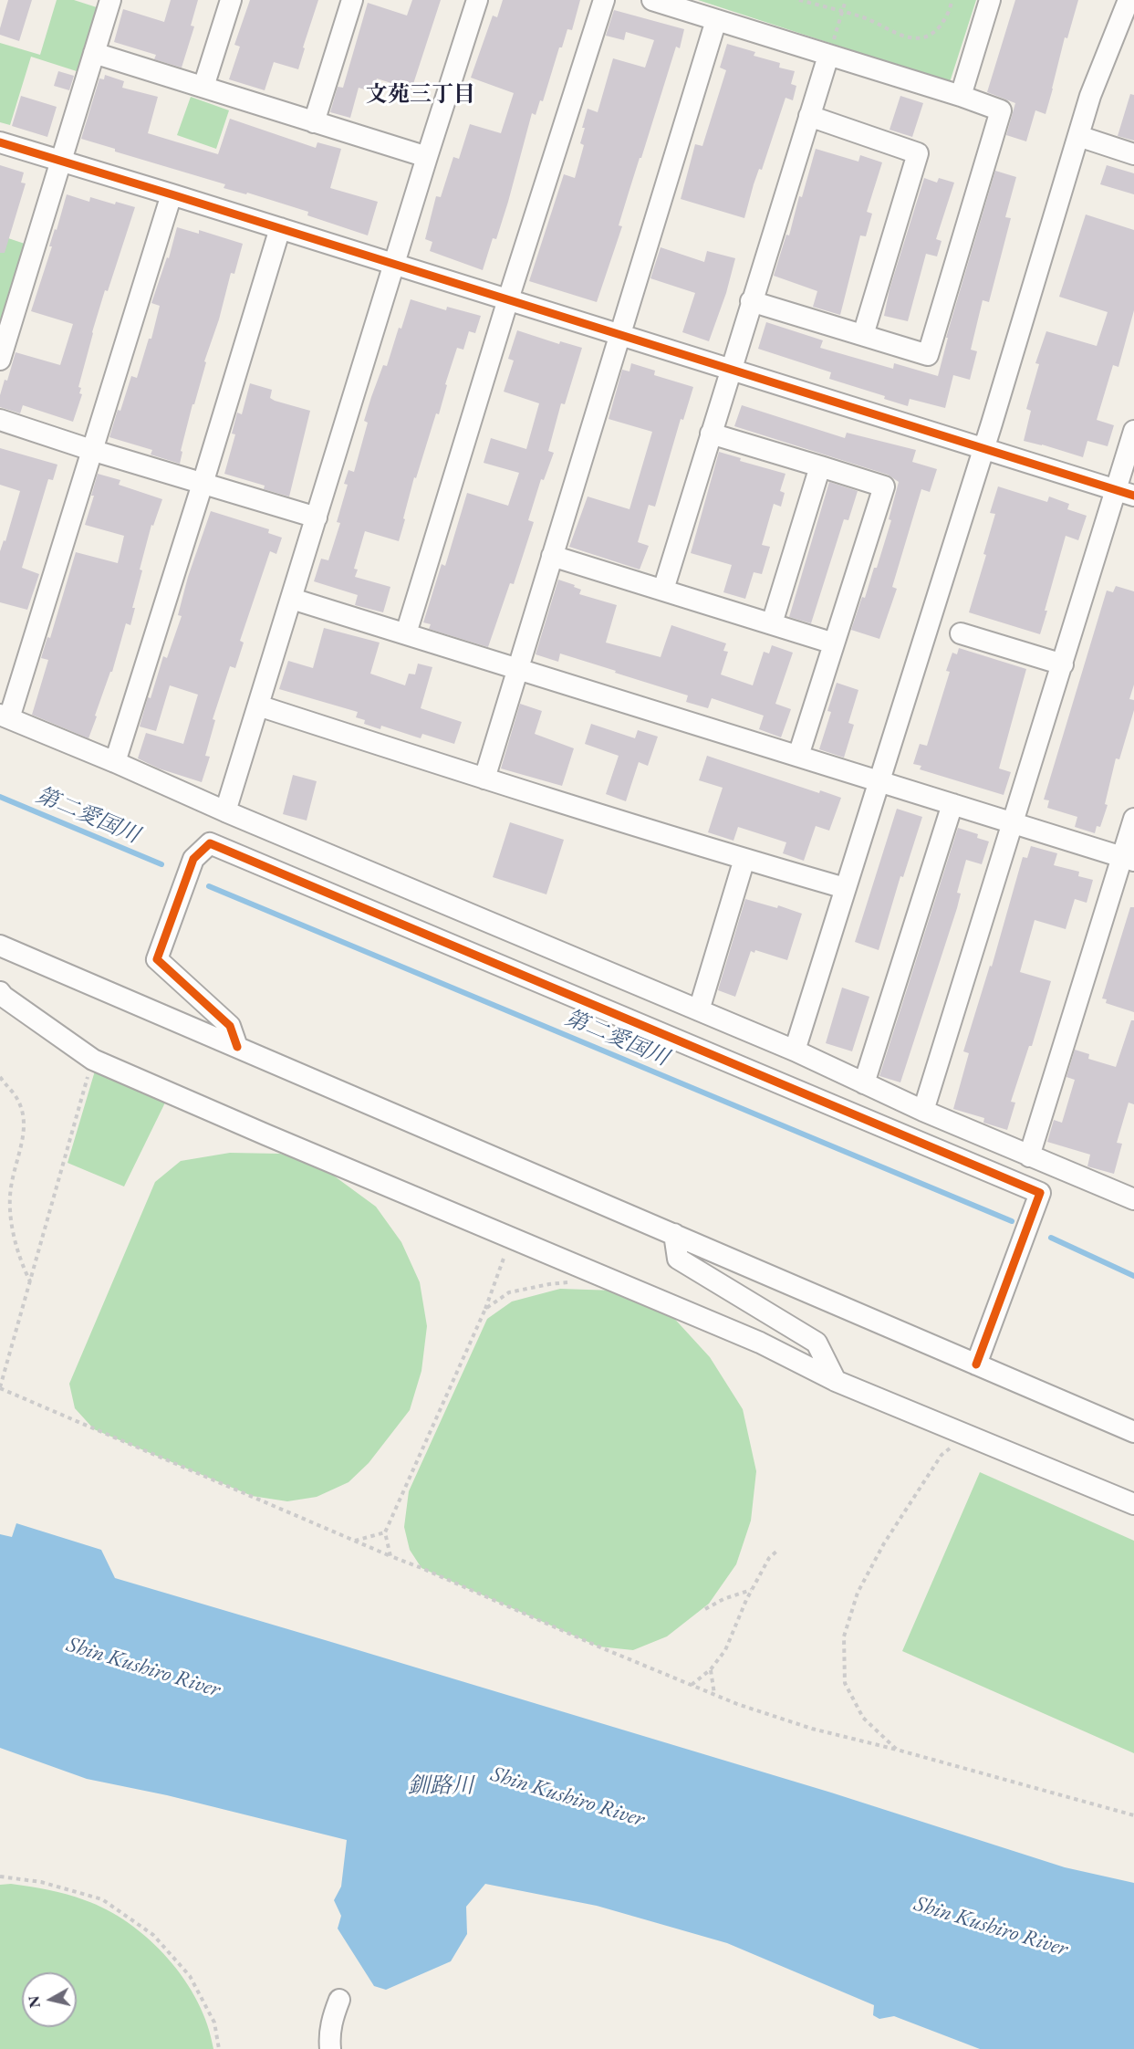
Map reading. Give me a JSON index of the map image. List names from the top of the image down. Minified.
{"districts":["文苑三丁目"],"water":["第二愛国川","Shin Kushiro River","釧路川"],"north":"left"}
